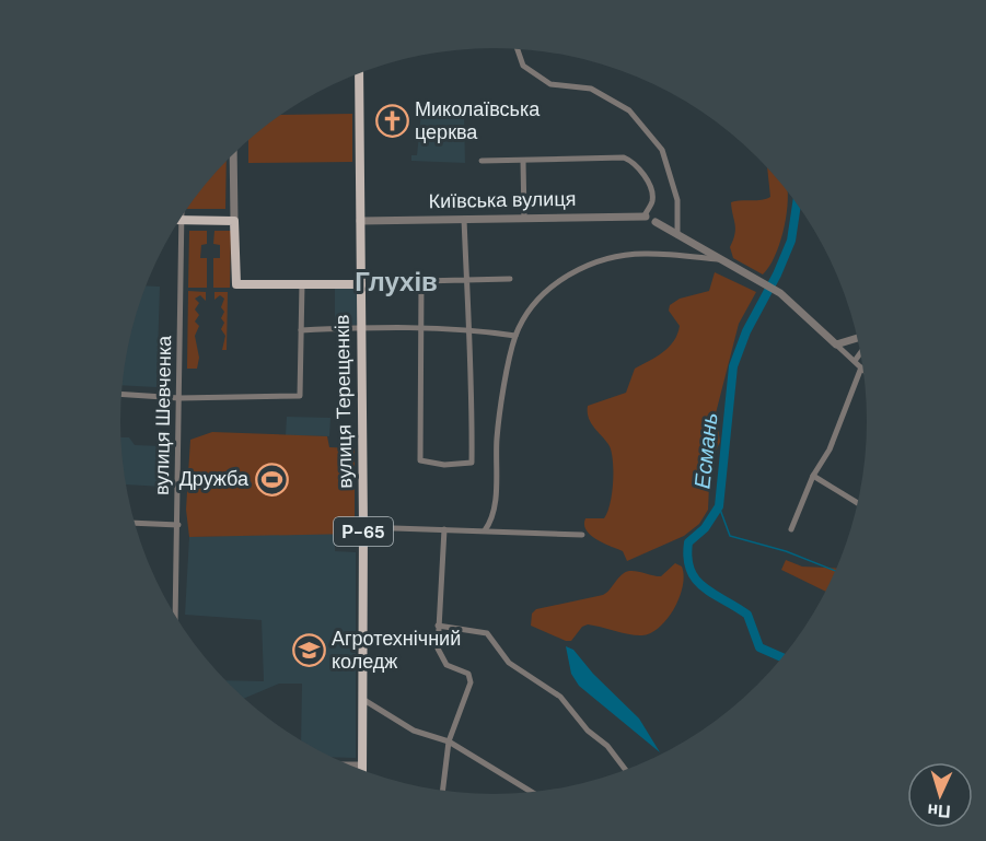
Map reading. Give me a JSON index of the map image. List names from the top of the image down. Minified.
{"streets":{"main road":["вулиця Терещенків","Р-65"],"street":["Київська вулиця","вулиця Шевченка"]},"crossings":[["Київська вулиця","вулиця Терещенків"]],"districts":["Глухів"],"water":["Есмань"],"places":{"church":["Миколаївська церква"],"sports":["Дружба"],"school or university":["Агротехнічний коледж"]},"north":"bottom"}
